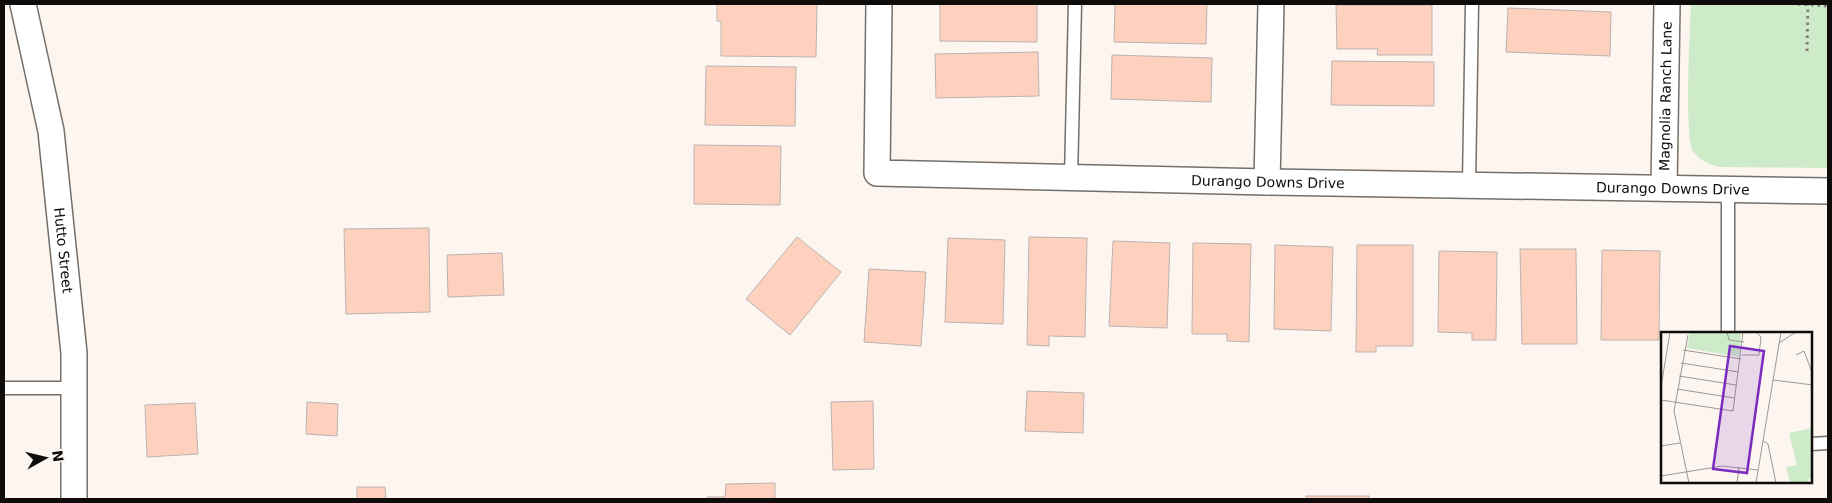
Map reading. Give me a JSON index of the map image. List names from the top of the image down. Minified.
{"streets":{"street":["Magnolia Ranch Lane","Durango Downs Drive","Hutto Street"]},"crossings":[["Magnolia Ranch Lane","Durango Downs Drive"]],"north":"right"}
